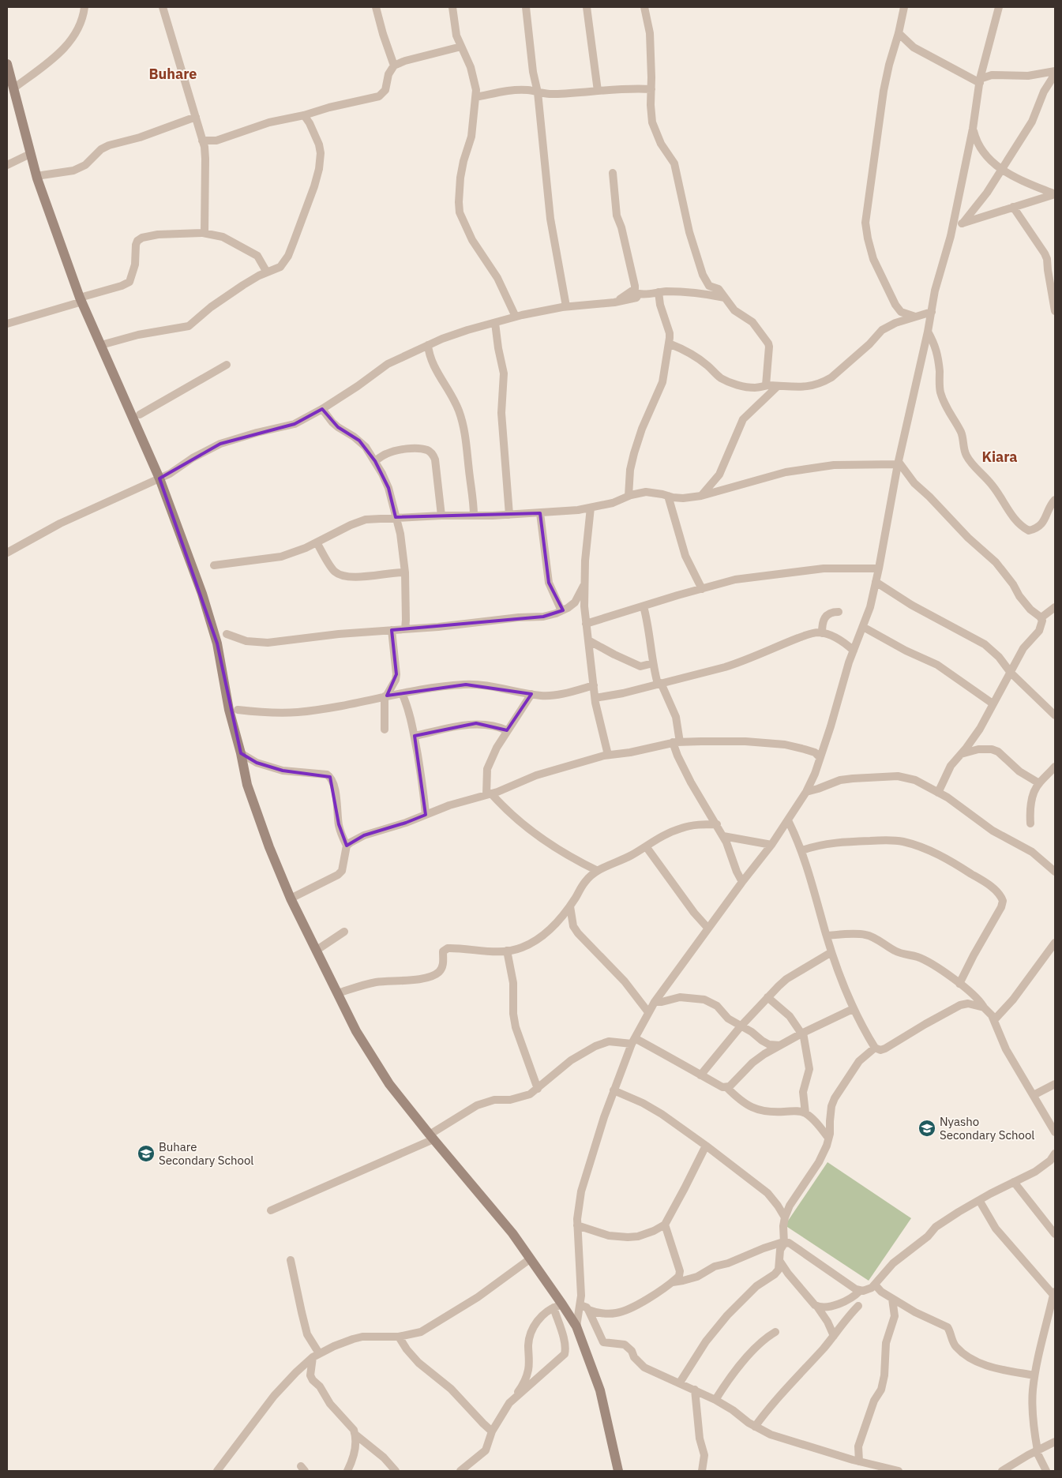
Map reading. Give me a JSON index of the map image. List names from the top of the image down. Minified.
{"districts":["Buhare","Kiara"],"places":{"school or university":["Nyasho Secondary School","Buhare Secondary School"]}}
